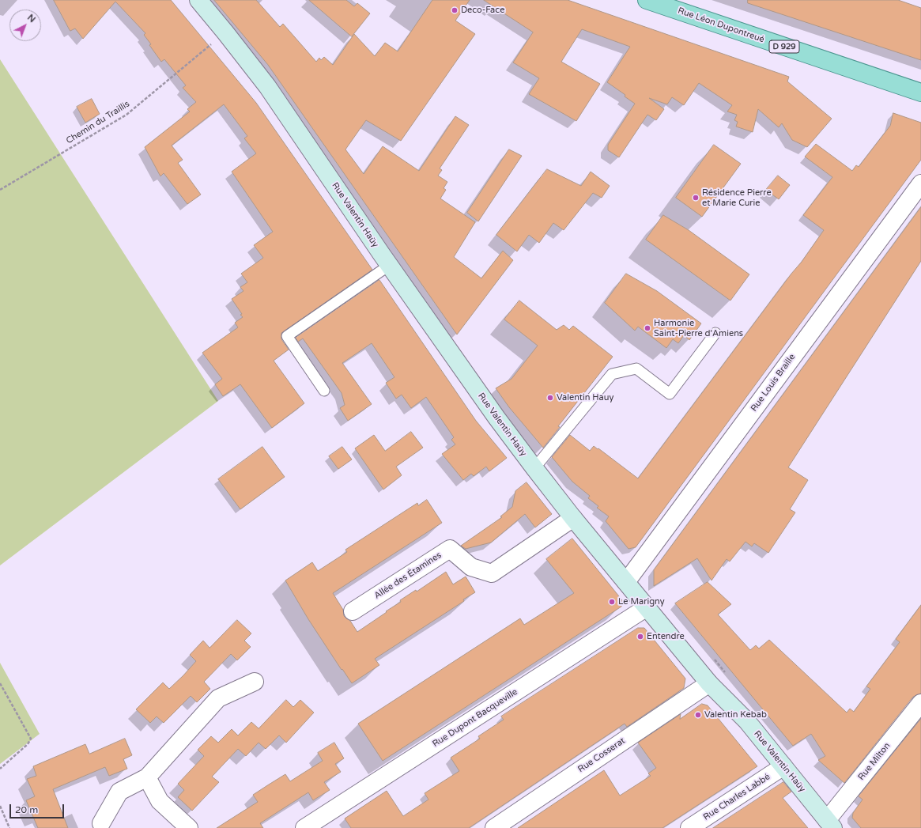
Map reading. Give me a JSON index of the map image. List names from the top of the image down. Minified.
{"streets":{"main road":["Rue Léon Dupontreué","D 929"],"street":["Rue Valentin Haüy","Rue Louis Braille","Allée des Étamines","Rue Dupont Bacqueville","Rue Cosserat","Rue Milton","Rue Charles Labbé"],"path":["Chemin du Traillis"]},"crossings":[["Chemin du Traillis","Rue Valentin Haüy"],["Rue Valentin Haüy","Rue Louis Braille"],["Rue Valentin Haüy","Allée des Étamines"],["Rue Valentin Haüy","Rue Dupont Bacqueville"],["Rue Valentin Haüy","Rue Cosserat"],["Rue Valentin Haüy","Rue Milton"],["Rue Valentin Haüy","Rue Charles Labbé"]],"places":["Deco-Face","Résidence Pierre et Marie Curie","Harmonie Saint-Pierre d'Amiens","Valentin Hauy","Le Marigny","Entendre","Valentin Kebab"],"scale_bar":"20 m","north":"top right"}
